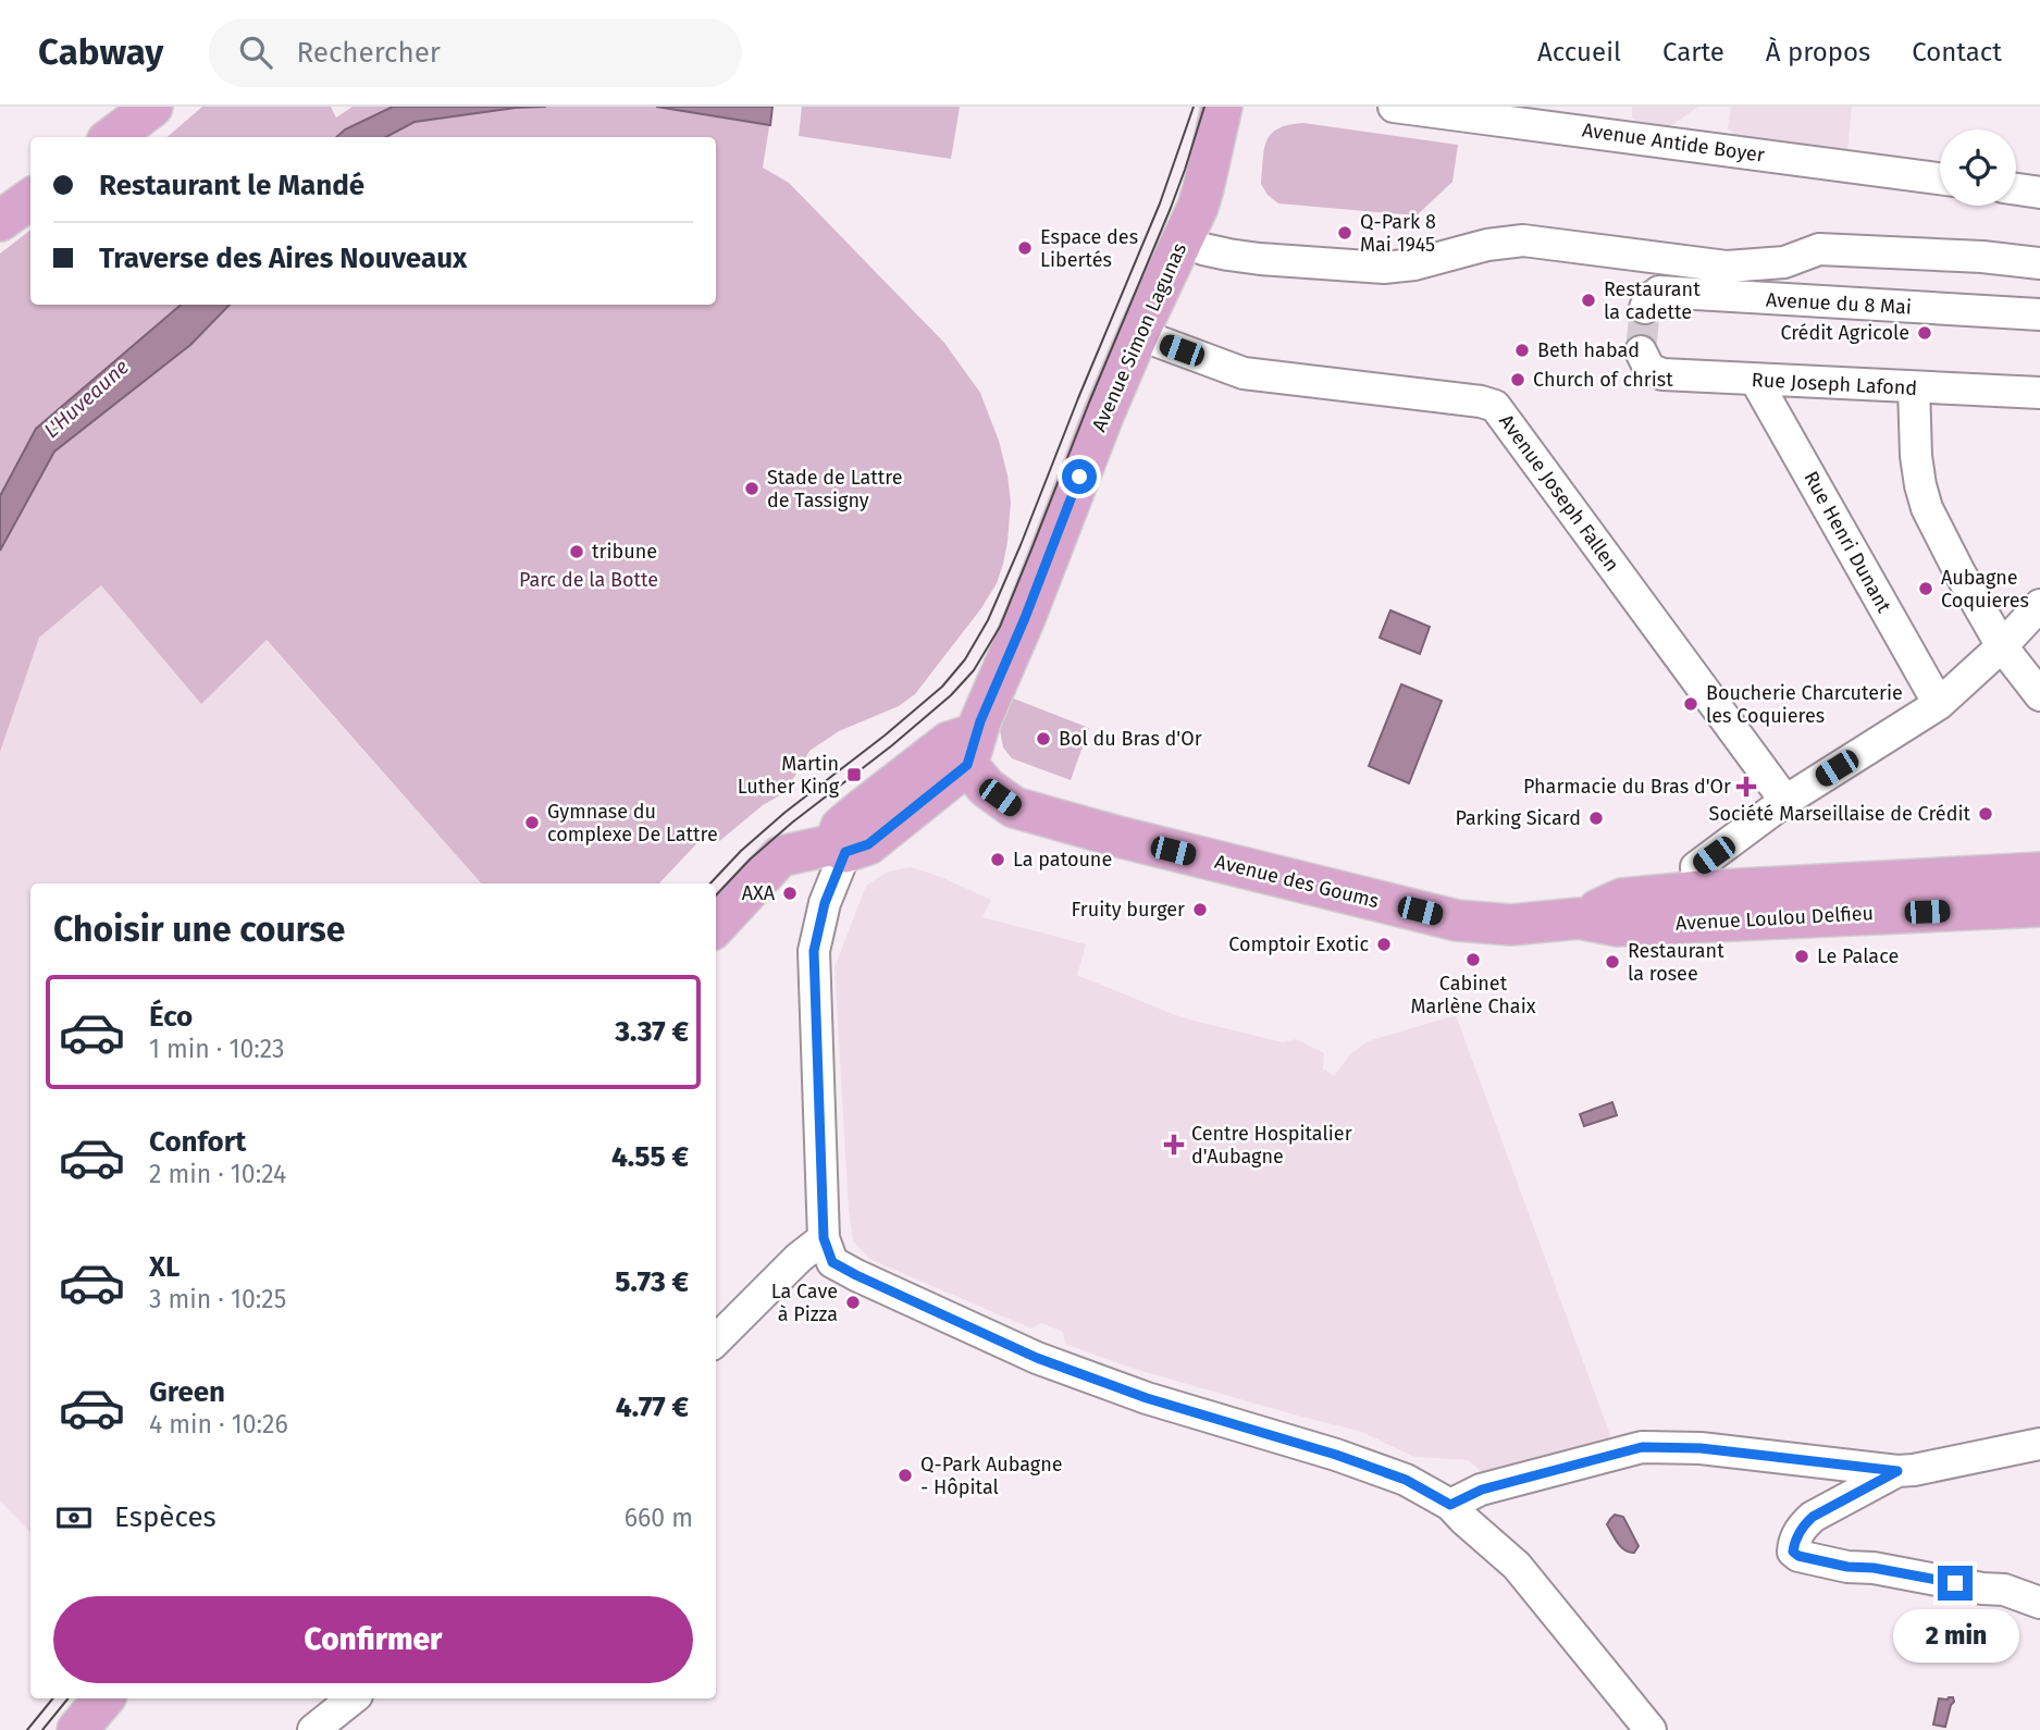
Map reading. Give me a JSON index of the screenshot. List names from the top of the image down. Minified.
{"streets":{"main road":["Avenue Simon Lagunas","Avenue des Goums","Avenue Loulou Delfieu"],"street":["Avenue Antide Boyer","Avenue du 8 Mai","Rue Joseph Lafond","Avenue Joseph Fallen","Rue Henri Dunant"]},"crossings":[["Avenue Simon Lagunas","Avenue Joseph Fallen"],["Avenue Simon Lagunas","Avenue des Goums"],["Rue Joseph Lafond","Rue Henri Dunant"],["Avenue des Goums","Avenue Loulou Delfieu"]],"water":["L'Huveaune"],"parks":["Parc de la Botte"],"places":{"other":["Q-Park 8 Mai 1945","Espace des Libertés","Restaurant la cadette","Crédit Agricole","Beth habad","Church of christ","Stade de Lattre de Tassigny","tribune","Aubagne Coquieres","Boucherie Charcuterie les Coquieres","Bol du Bras d'Or","Société Marseillaise de Crédit","Parking Sicard","Gymnase du complexe De Lattre","La patoune","AXA","Fruity burger","Comptoir Exotic","Le Palace","Cabinet Marlène Chaix","Restaurant la rosee","La Cave à Pizza","Q-Park Aubagne - Hôpital"],"transit":["Martin Luther King"],"health":["Pharmacie du Bras d'Or","Centre Hospitalier d'Aubagne"]},"page":{"header":"Cabway","search":"Rechercher","nav":["Accueil","Carte","À propos","Contact"],"banner":["Restaurant le Mandé","Traverse des Aires Nouveaux"],"heading":"Choisir une course","list":[{"name":"Éco","note":"1 min · 10:23","value":"3.37 €"},{"name":"Confort","note":"2 min · 10:24","value":"4.55 €"},{"name":"XL","note":"3 min · 10:25","value":"5.73 €"},{"name":"Green","note":"4 min · 10:26","value":"4.77 €"}],"pay":["Espèces","660 m"],"buttons":"Confirmer","bubble":"2 min"}}
